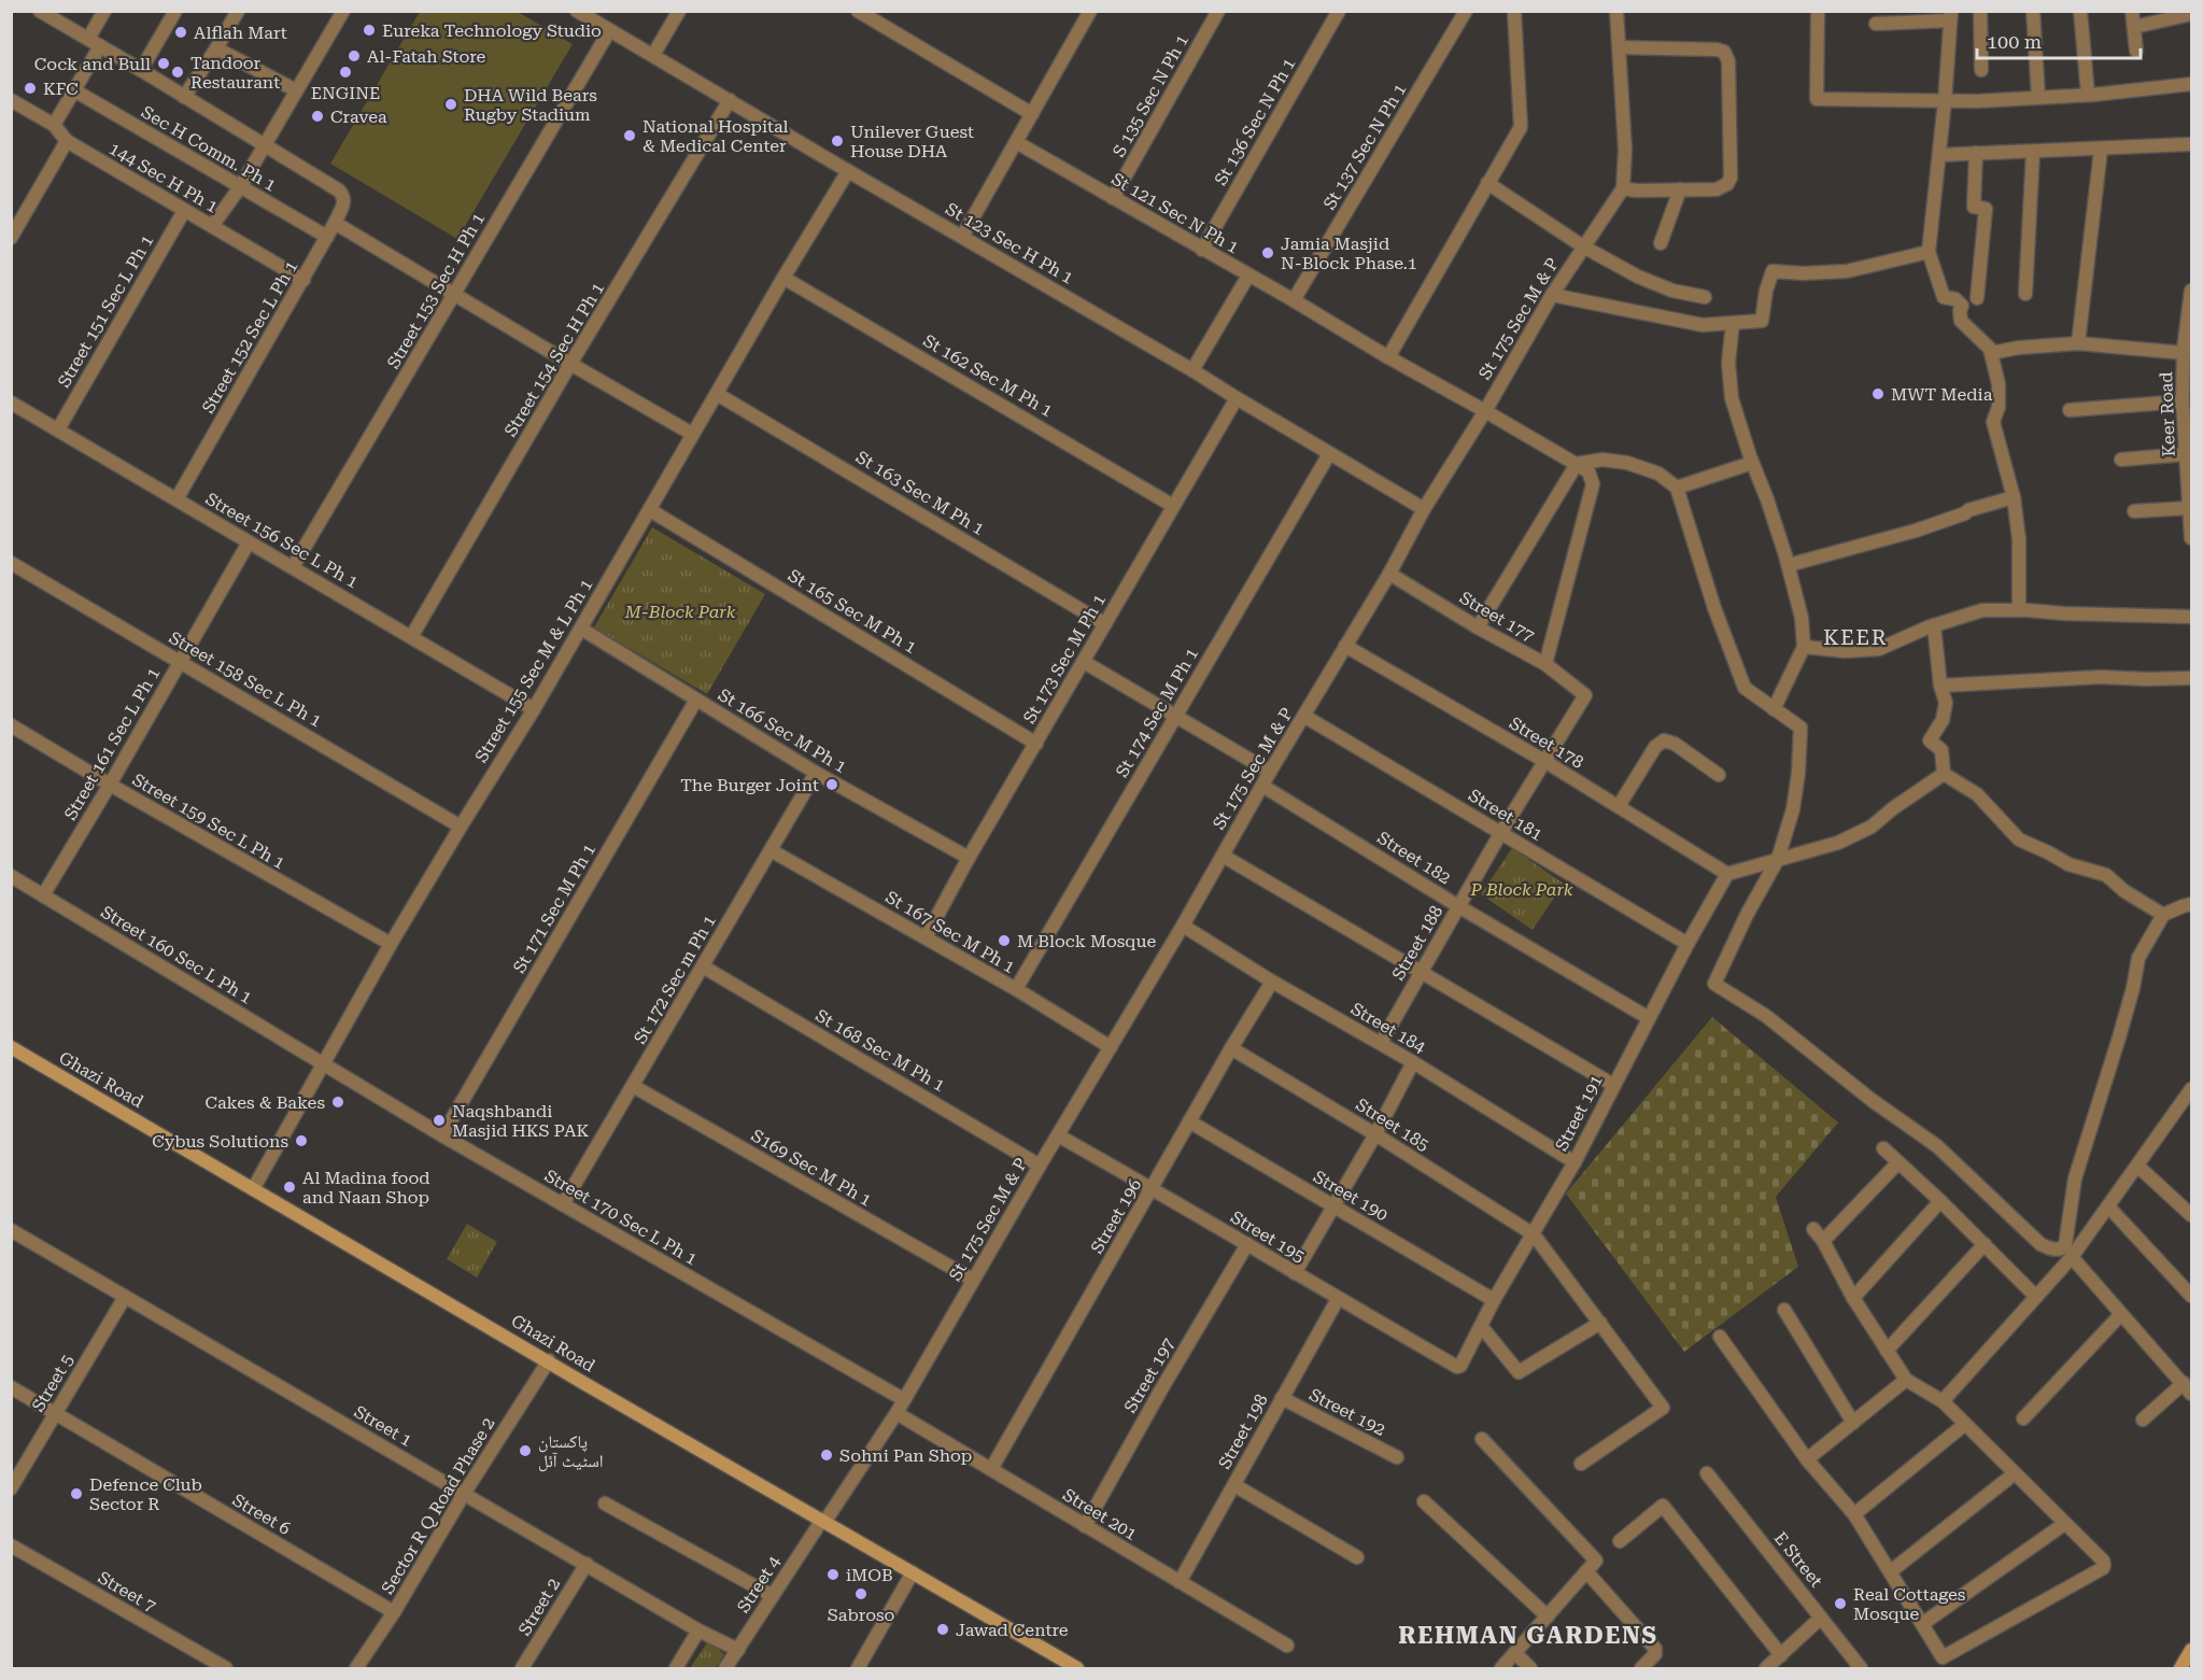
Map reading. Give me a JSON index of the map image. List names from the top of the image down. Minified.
{"streets":{"main road":["Ghazi Road"],"street":["S 135 Sec N Ph 1","St 136 Sec N Ph 1","St 137 Sec N Ph 1","Sec H Comm. Ph 1","144 Sec H Ph 1","St 121 Sec N Ph 1","St 123 Sec H Ph 1","Street 153 Sec H Ph 1","Street 151 Sec L Ph 1","St 175 Sec M & P","Street 152 Sec L Ph 1","Street 154 Sec H Ph 1","St 162 Sec M Ph 1","Keer Road","St 163 Sec M Ph 1","Street 156 Sec L Ph 1","St 165 Sec M Ph 1","Street 177","St 173 Sec M Ph 1","Street 155 Sec M & L Ph 1","Street 158 Sec L Ph 1","St 174 Sec M Ph 1","St 166 Sec M Ph 1","Street 178","Street 161 Sec L Ph 1","Street 181","Street 159 Sec L Ph 1","Street 182","St 171 Sec M Ph 1","St 167 Sec M Ph 1","Street 188","Street 160 Sec L Ph 1","St 172 Sec m Ph 1","Street 184","St 168 Sec M Ph 1","Street 191","Street 185","S169 Sec M Ph 1","Street 190","Street 196","Street 170 Sec L Ph 1","Street 195","Street 197","Street 5","Street 192","Street 1","Street 198","Sector R Q Road Phase 2","Street 6","Street 201","E Street","Street 4","Street 7","Street 2"]},"crossings":[["S 135 Sec N Ph 1","St 121 Sec N Ph 1"],["St 136 Sec N Ph 1","St 121 Sec N Ph 1"],["St 137 Sec N Ph 1","St 121 Sec N Ph 1"],["Sec H Comm. Ph 1","Street 152 Sec L Ph 1"],["144 Sec H Ph 1","Street 151 Sec L Ph 1"],["144 Sec H Ph 1","Street 152 Sec L Ph 1"],["St 121 Sec N Ph 1","St 175 Sec M & P"],["St 123 Sec H Ph 1","Street 153 Sec H Ph 1"],["St 123 Sec H Ph 1","St 175 Sec M & P"],["St 123 Sec H Ph 1","Street 154 Sec H Ph 1"],["St 123 Sec H Ph 1","St 173 Sec M Ph 1"],["St 123 Sec H Ph 1","Street 155 Sec M & L Ph 1"],["St 123 Sec H Ph 1","St 174 Sec M Ph 1"],["Street 153 Sec H Ph 1","Street 156 Sec L Ph 1"],["Street 151 Sec L Ph 1","Street 156 Sec L Ph 1"],["St 175 Sec M & P","Street 177"],["St 175 Sec M & P","Street 178"],["St 175 Sec M & P","Street 181"],["St 175 Sec M & P","Street 182"],["St 175 Sec M & P","St 167 Sec M Ph 1"],["St 175 Sec M & P","Street 184"],["St 175 Sec M & P","St 168 Sec M Ph 1"],["St 175 Sec M & P","Ghazi Road"],["St 175 Sec M & P","S169 Sec M Ph 1"],["St 175 Sec M & P","Street 170 Sec L Ph 1"],["St 175 Sec M & P","Street 195"],["St 175 Sec M & P","Street 201"],["St 175 Sec M & P","Street 4"],["Street 152 Sec L Ph 1","Street 156 Sec L Ph 1"],["Street 154 Sec H Ph 1","Street 156 Sec L Ph 1"],["St 162 Sec M Ph 1","St 173 Sec M Ph 1"],["St 162 Sec M Ph 1","Street 155 Sec M & L Ph 1"],["St 163 Sec M Ph 1","St 173 Sec M Ph 1"],["St 163 Sec M Ph 1","Street 155 Sec M & L Ph 1"],["Street 156 Sec L Ph 1","Street 155 Sec M & L Ph 1"],["Street 156 Sec L Ph 1","Street 161 Sec L Ph 1"],["St 165 Sec M Ph 1","St 173 Sec M Ph 1"],["St 165 Sec M Ph 1","Street 155 Sec M & L Ph 1"],["Street 177","Street 188"],["St 173 Sec M Ph 1","St 166 Sec M Ph 1"],["St 173 Sec M Ph 1","St 167 Sec M Ph 1"],["Street 155 Sec M & L Ph 1","Street 158 Sec L Ph 1"],["Street 155 Sec M & L Ph 1","St 166 Sec M Ph 1"],["Street 155 Sec M & L Ph 1","Street 159 Sec L Ph 1"],["Street 155 Sec M & L Ph 1","Street 160 Sec L Ph 1"],["Street 155 Sec M & L Ph 1","Ghazi Road"],["Street 155 Sec M & L Ph 1","Street 170 Sec L Ph 1"],["Street 158 Sec L Ph 1","Street 161 Sec L Ph 1"],["St 174 Sec M Ph 1","St 167 Sec M Ph 1"],["St 166 Sec M Ph 1","St 171 Sec M Ph 1"],["St 166 Sec M Ph 1","St 172 Sec m Ph 1"],["Street 178","Street 188"],["Street 178","Street 191"],["Street 161 Sec L Ph 1","Street 159 Sec L Ph 1"],["Street 161 Sec L Ph 1","Street 160 Sec L Ph 1"],["Street 181","Street 188"],["Street 181","Street 191"],["Street 182","Street 188"],["Street 182","Street 191"],["St 171 Sec M Ph 1","Street 170 Sec L Ph 1"],["St 167 Sec M Ph 1","St 172 Sec m Ph 1"],["Street 188","Street 184"],["Street 160 Sec L Ph 1","Street 170 Sec L Ph 1"],["St 172 Sec m Ph 1","St 168 Sec M Ph 1"],["St 172 Sec m Ph 1","S169 Sec M Ph 1"],["St 172 Sec m Ph 1","Street 170 Sec L Ph 1"],["Street 184","Street 191"],["Street 184","Street 196"],["Ghazi Road","Sector R Q Road Phase 2"],["Ghazi Road","Street 4"],["Street 191","Street 185"],["Street 191","Street 190"],["Street 191","Street 195"],["Street 185","Street 196"],["Street 190","Street 196"],["Street 196","Street 195"],["Street 196","Street 201"],["Street 195","Street 197"],["Street 195","Street 198"],["Street 197","Street 201"],["Street 5","Street 1"],["Street 5","Street 6"],["Street 192","Street 198"],["Street 1","Sector R Q Road Phase 2"],["Street 1","Street 4"],["Street 1","Street 2"],["Street 198","Street 201"],["Sector R Q Road Phase 2","Street 6"]],"districts":["KEER","REHMAN GARDENS"],"parks":["M-Block Park","P Block Park"],"places":["Eureka Technology Studio","Alflah Mart","Al-Fatah Store","Cock and Bull","Tandoor Restaurant","ENGINE","KFC","DHA Wild Bears Rugby Stadium","Cravea","National Hospital & Medical Center","Unilever Guest House DHA","Jamia Masjid N-Block Phase.1","MWT Media","The Burger Joint","M Block Mosque","Cakes & Bakes","Naqshbandi Masjid HKS PAK","Cybus Solutions","Al Madina food and Naan Shop","پاکستان اسٹیٹ آئل","Sohni Pan Shop","Defence Club Sector R","iMOB","Sabroso","Real Cottages Mosque","Jawad Centre"],"scale_bar":"100 m"}
